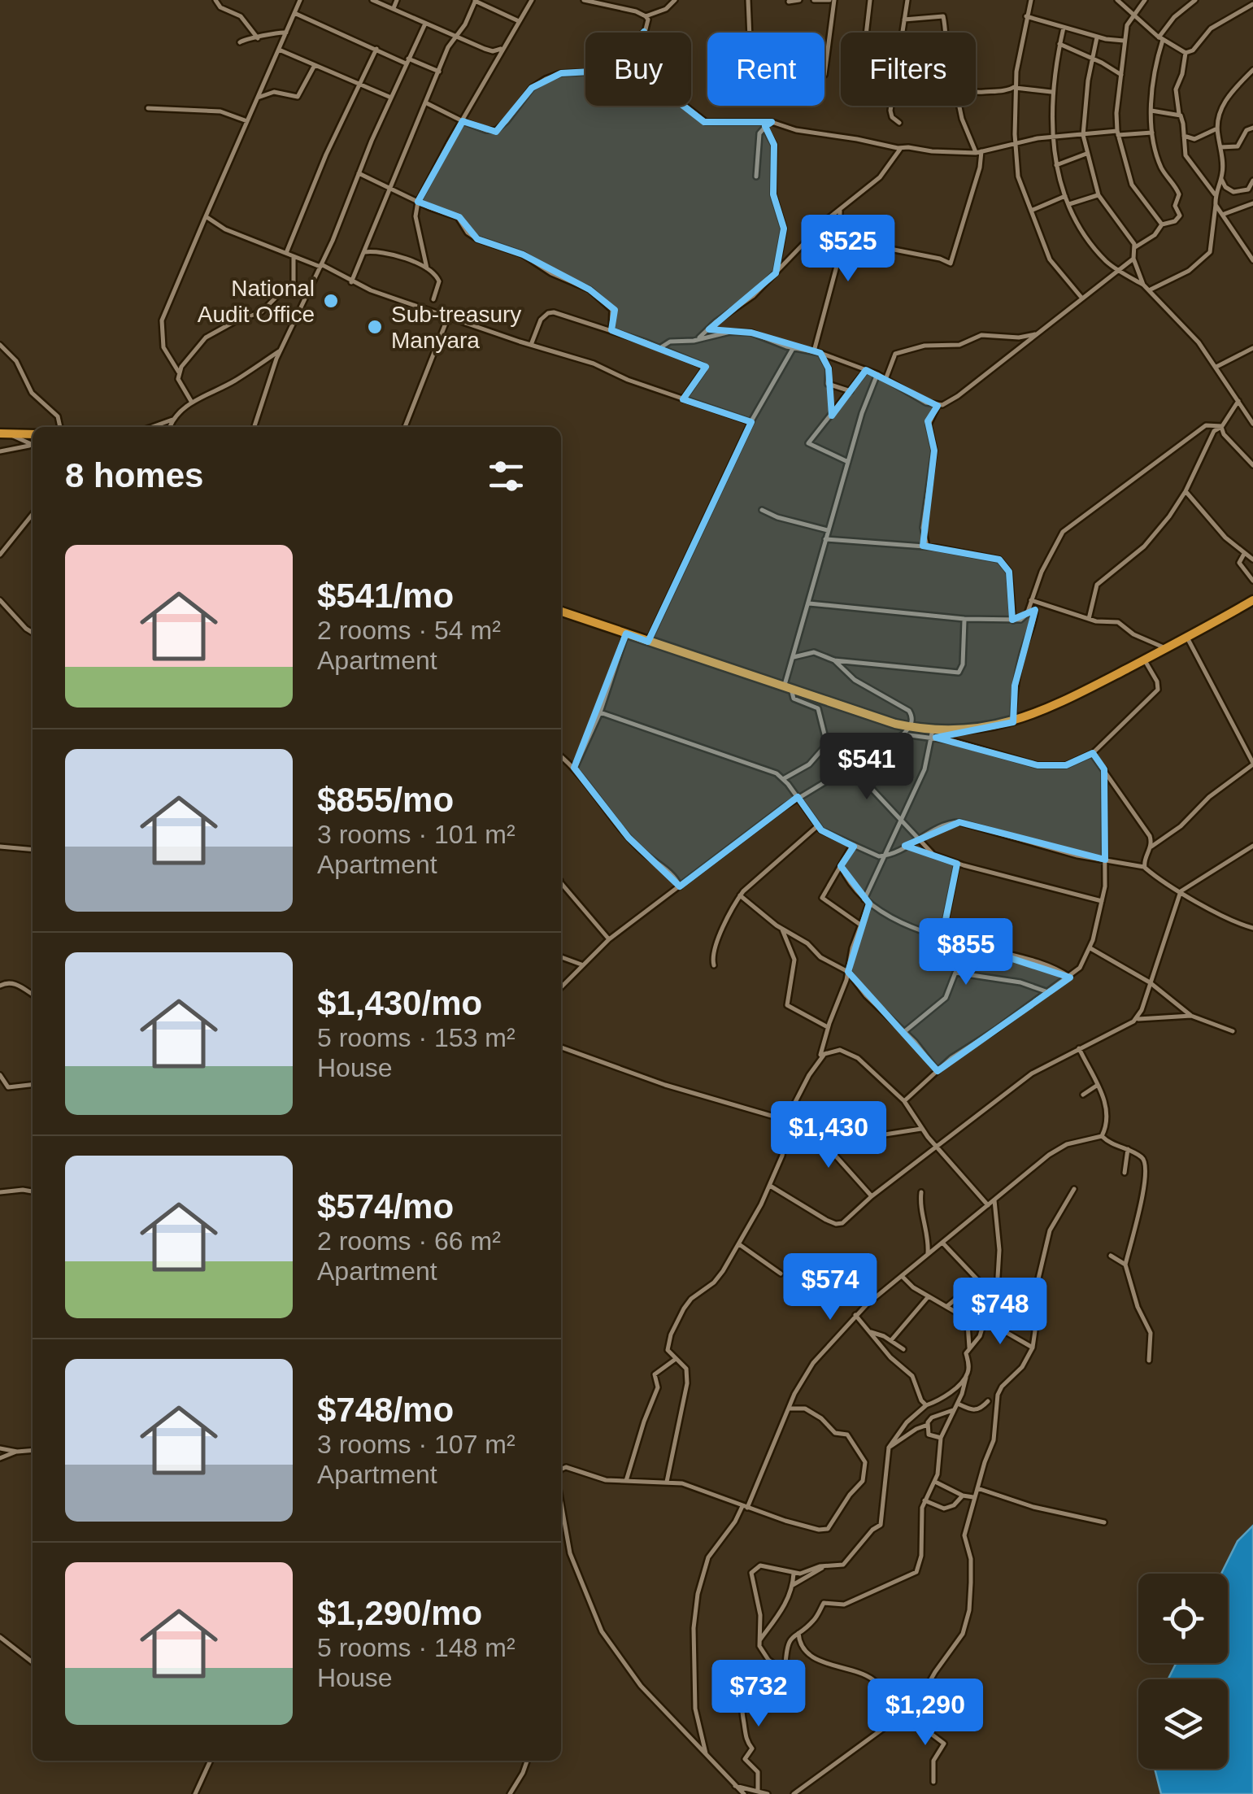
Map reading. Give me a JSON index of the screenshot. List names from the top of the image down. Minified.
{"places":["National Audit Office","Sub-treasury Manyara"],"page":{"chip":["Buy","Rent","Filters"],"price":["$525","$541","$855","$1,430","$574","$748","$732","$1,290"],"heading":"8 homes","list":[{"name":"$541/mo","note":"2 rooms · 54 m² · Apartment"},{"name":"$855/mo","note":"3 rooms · 101 m² · Apartment"},{"name":"$1,430/mo","note":"5 rooms · 153 m² · House"},{"name":"$574/mo","note":"2 rooms · 66 m² · Apartment"},{"name":"$748/mo","note":"3 rooms · 107 m² · Apartment"},{"name":"$1,290/mo","note":"5 rooms · 148 m² · House"}]}}
